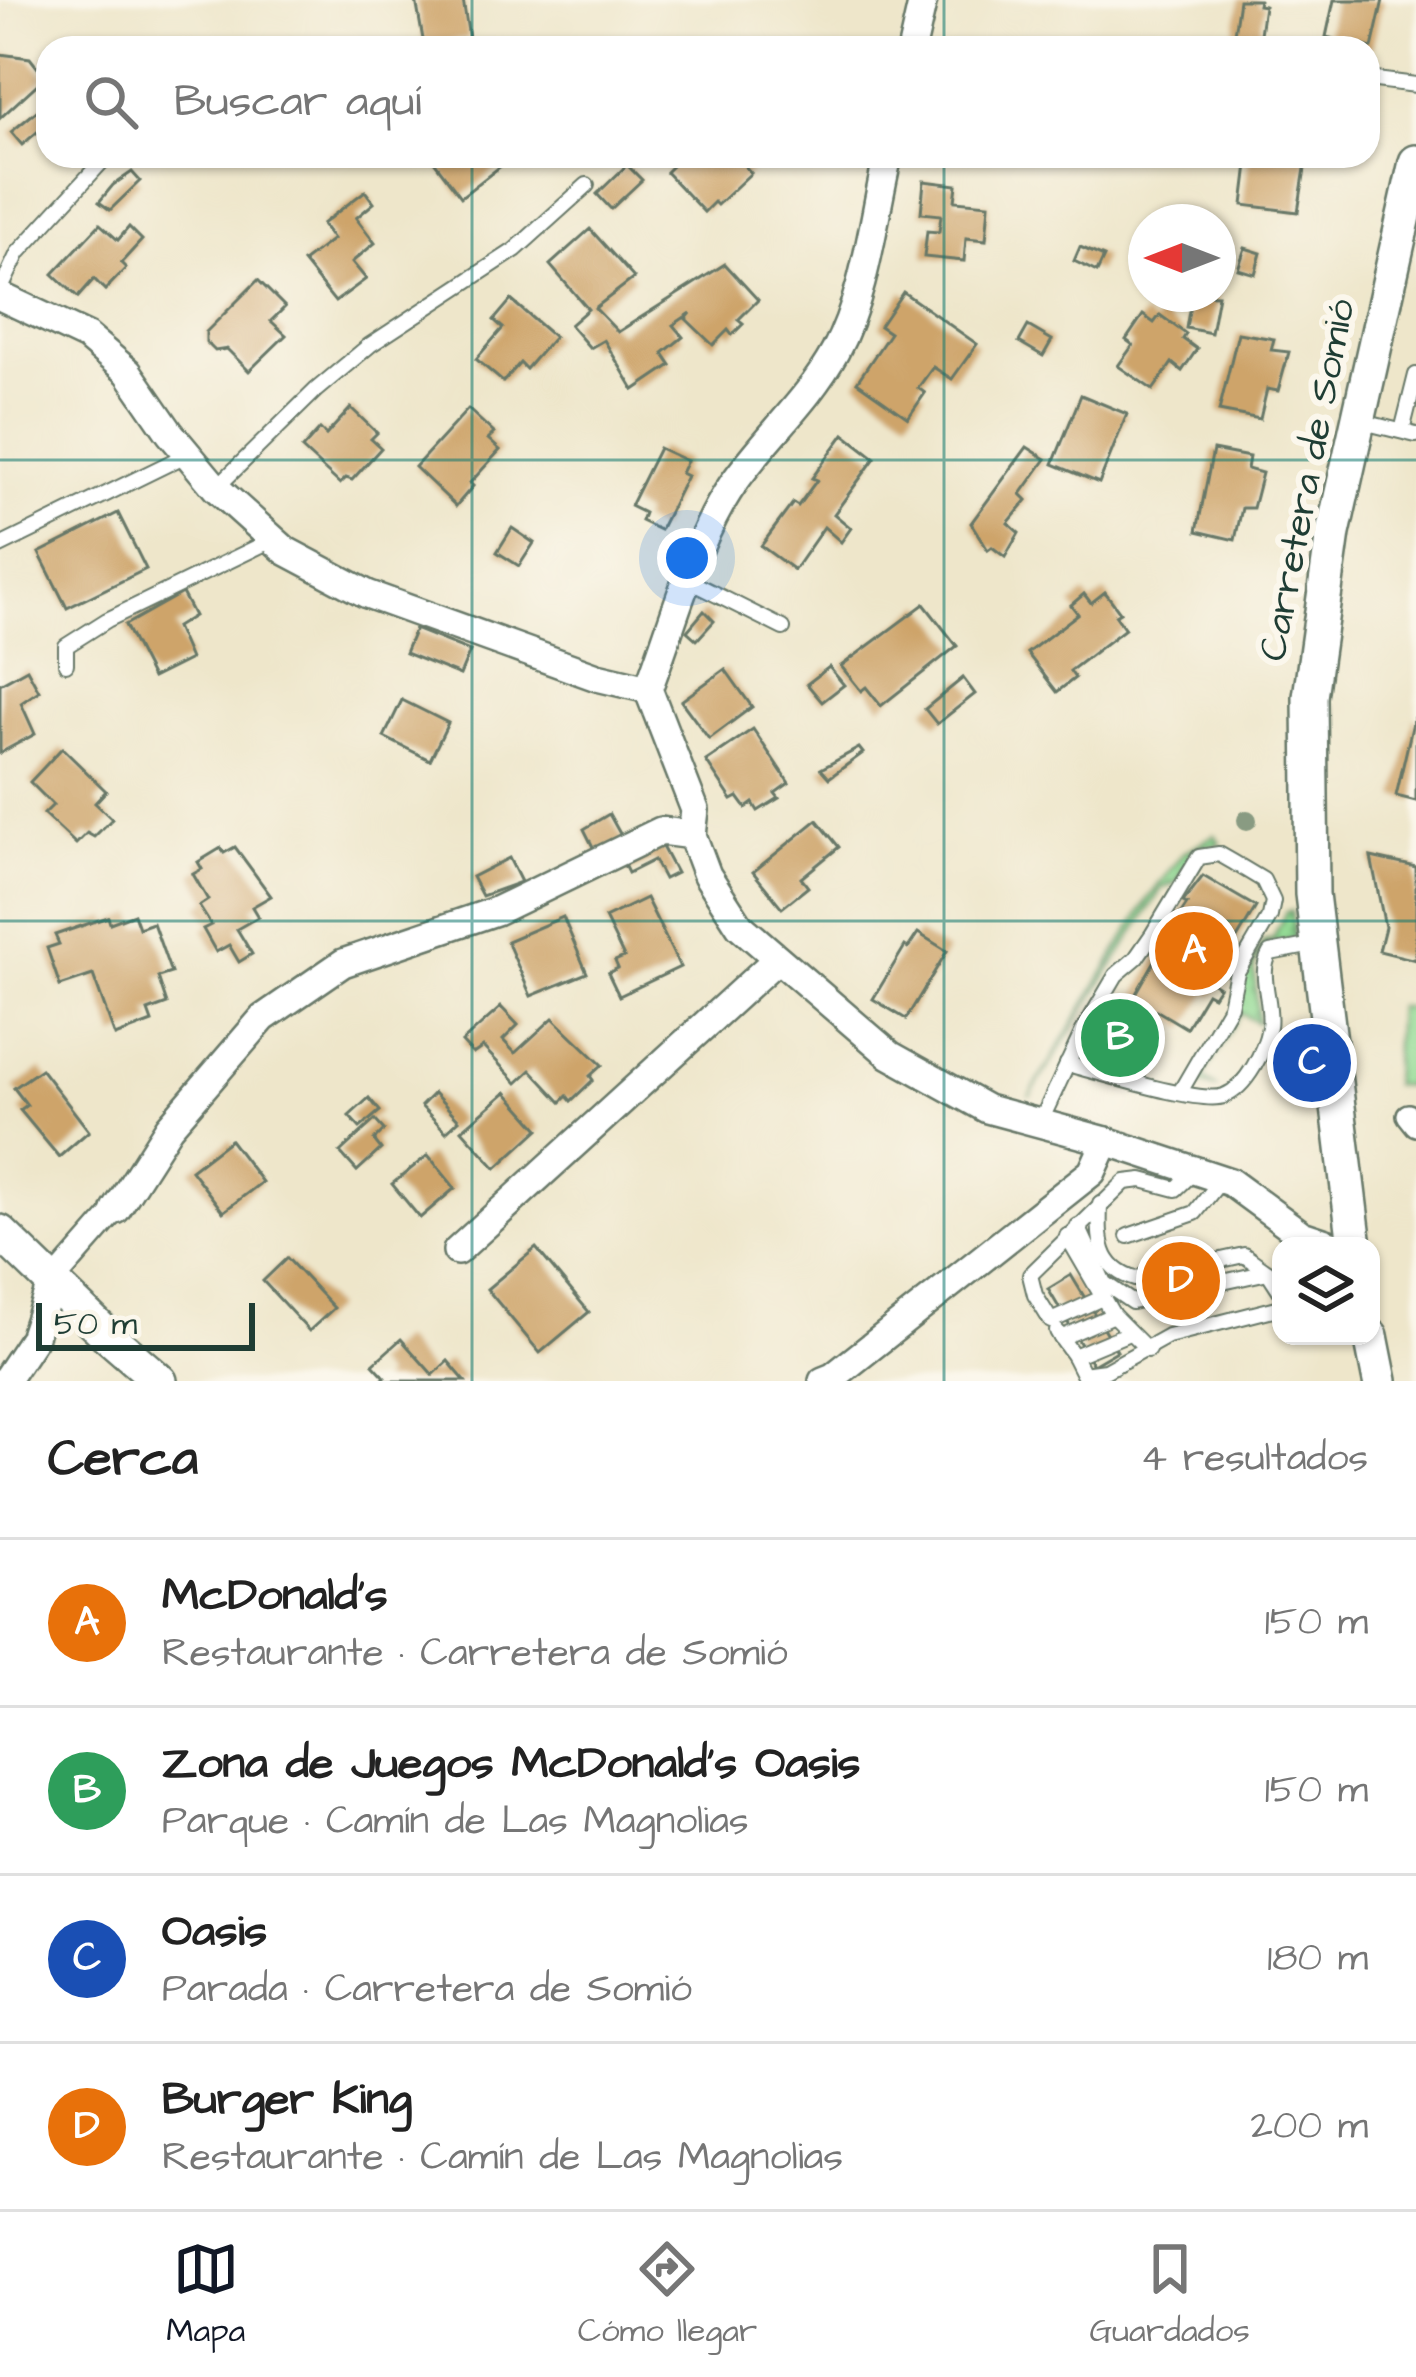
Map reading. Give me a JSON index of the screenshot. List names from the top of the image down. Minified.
{"streets":{"street":["Carretera de Somió"]},"scale_bar":"50 m","north":"left","page":{"search":"Buscar aquí","pins":["A","B","C","D"],"scale":"50 m","heading":["Cerca","4 resultados"],"list":[{"mark":"A","name":"McDonald's","note":"Restaurante · Carretera de Somió","value":"150 m"},{"mark":"B","name":"Zona de Juegos McDonald's Oasis","note":"Parque · Camín de Las Magnolias","value":"150 m"},{"mark":"C","name":"Oasis","note":"Parada · Carretera de Somió","value":"180 m"},{"mark":"D","name":"Burger King","note":"Restaurante · Camín de Las Magnolias","value":"200 m"}],"nav":["Mapa","Cómo llegar","Guardados"]}}
